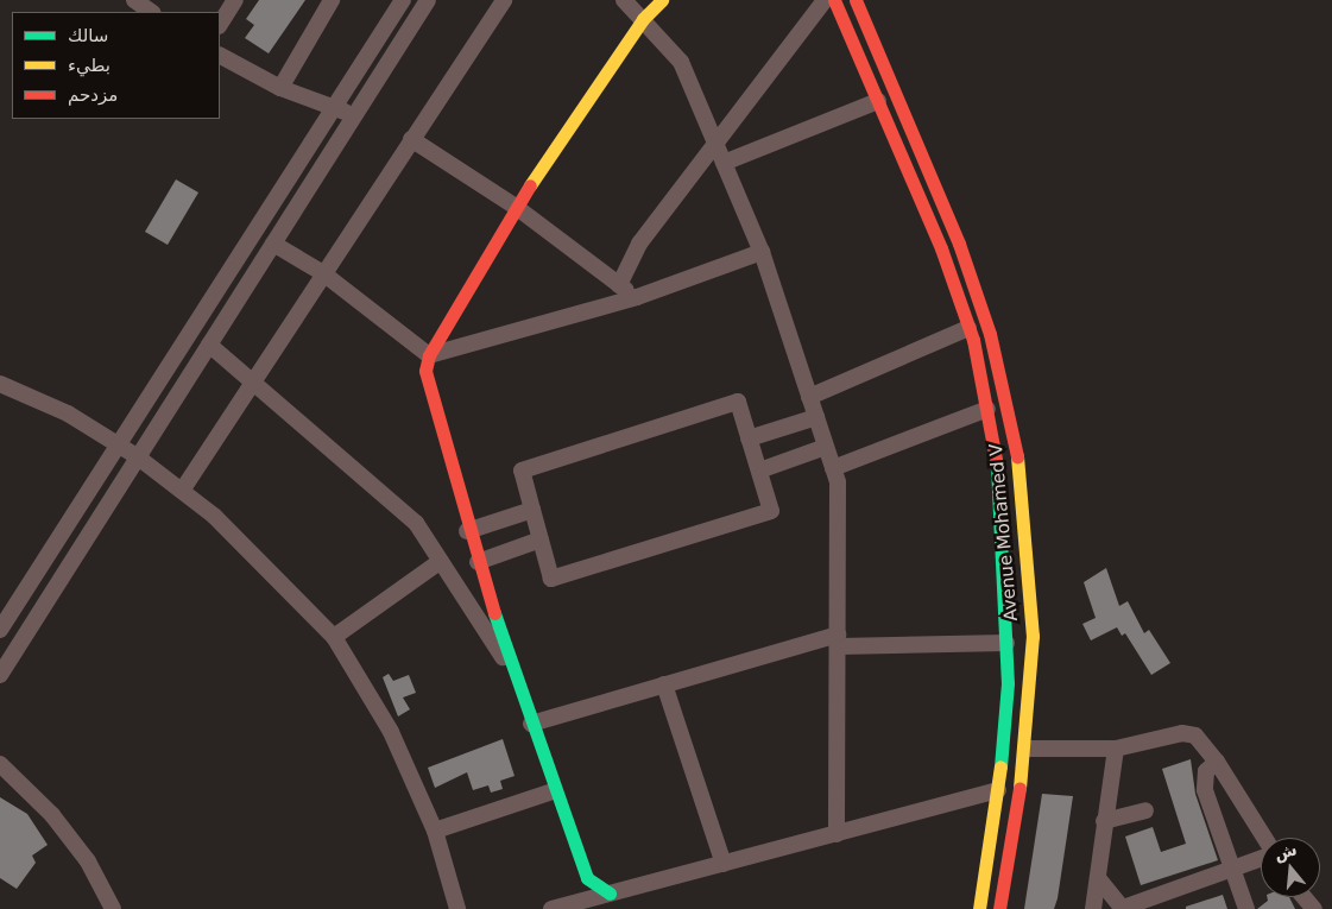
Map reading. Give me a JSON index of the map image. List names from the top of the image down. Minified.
{"streets":{"street":["Avenue Mohamed V"]},"legend":["سالك","بطيء","مزدحم"],"north":"top"}
